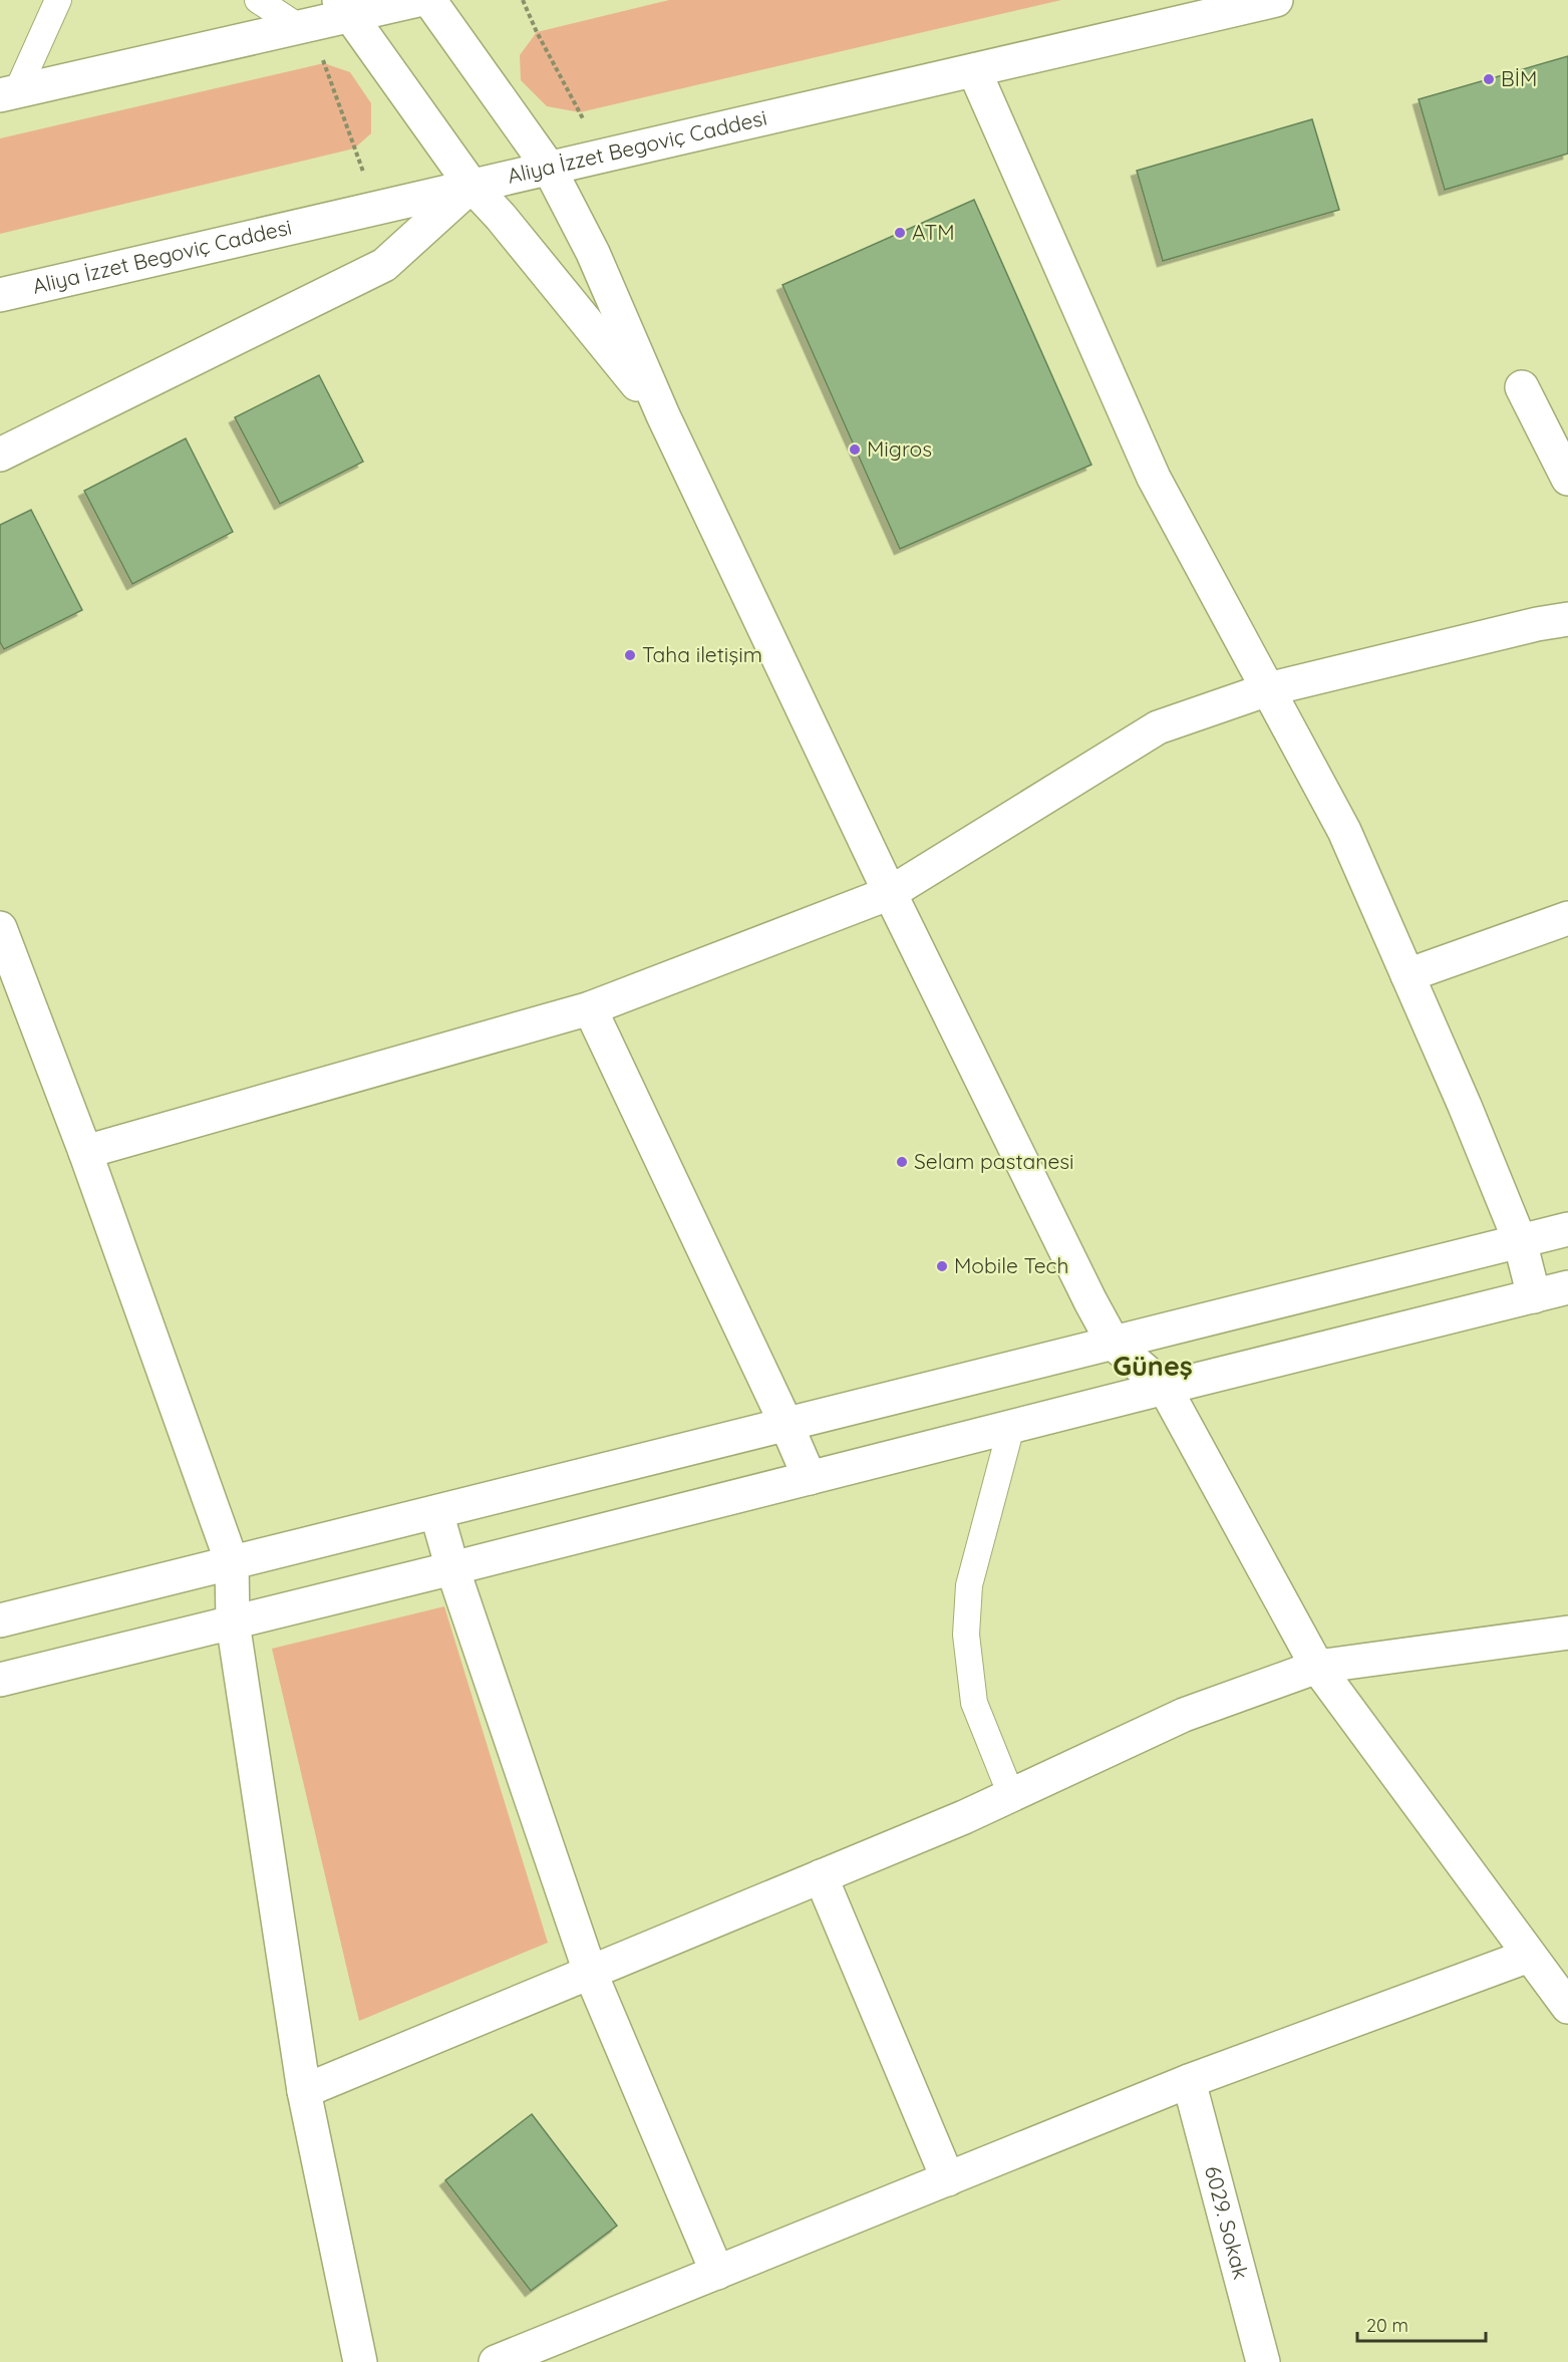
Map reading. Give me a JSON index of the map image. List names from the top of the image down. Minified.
{"streets":{"street":["Aliya İzzet Begoviç Caddesi","6029. Sokak"]},"districts":["Güneş"],"places":["BİM","ATM","Migros","Taha iletişim","Selam pastanesi","Mobile Tech"],"scale_bar":"20 m"}
